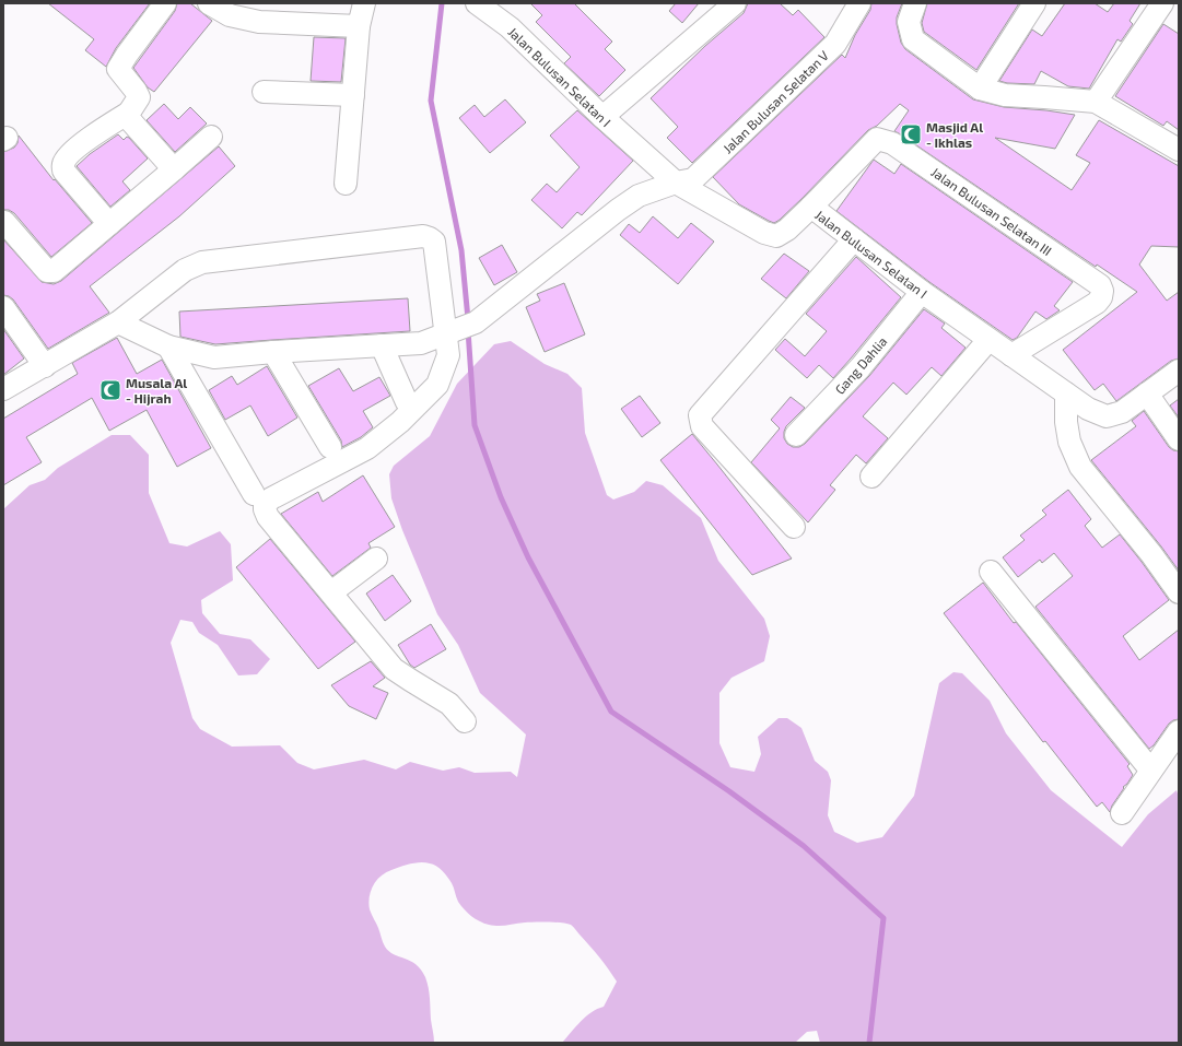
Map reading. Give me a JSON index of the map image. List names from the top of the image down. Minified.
{"streets":{"street":["Jalan Bulusan Selatan I","Jalan Bulusan Selatan V","Jalan Bulusan Selatan III","Gang Dahlia"]},"crossings":[["Jalan Bulusan Selatan I","Jalan Bulusan Selatan V"],["Jalan Bulusan Selatan I","Jalan Bulusan Selatan III"],["Jalan Bulusan Selatan I","Gang Dahlia"]],"places":{"mosque":["Masjid Al - Ikhlas","Musala Al - Hijrah"]}}
